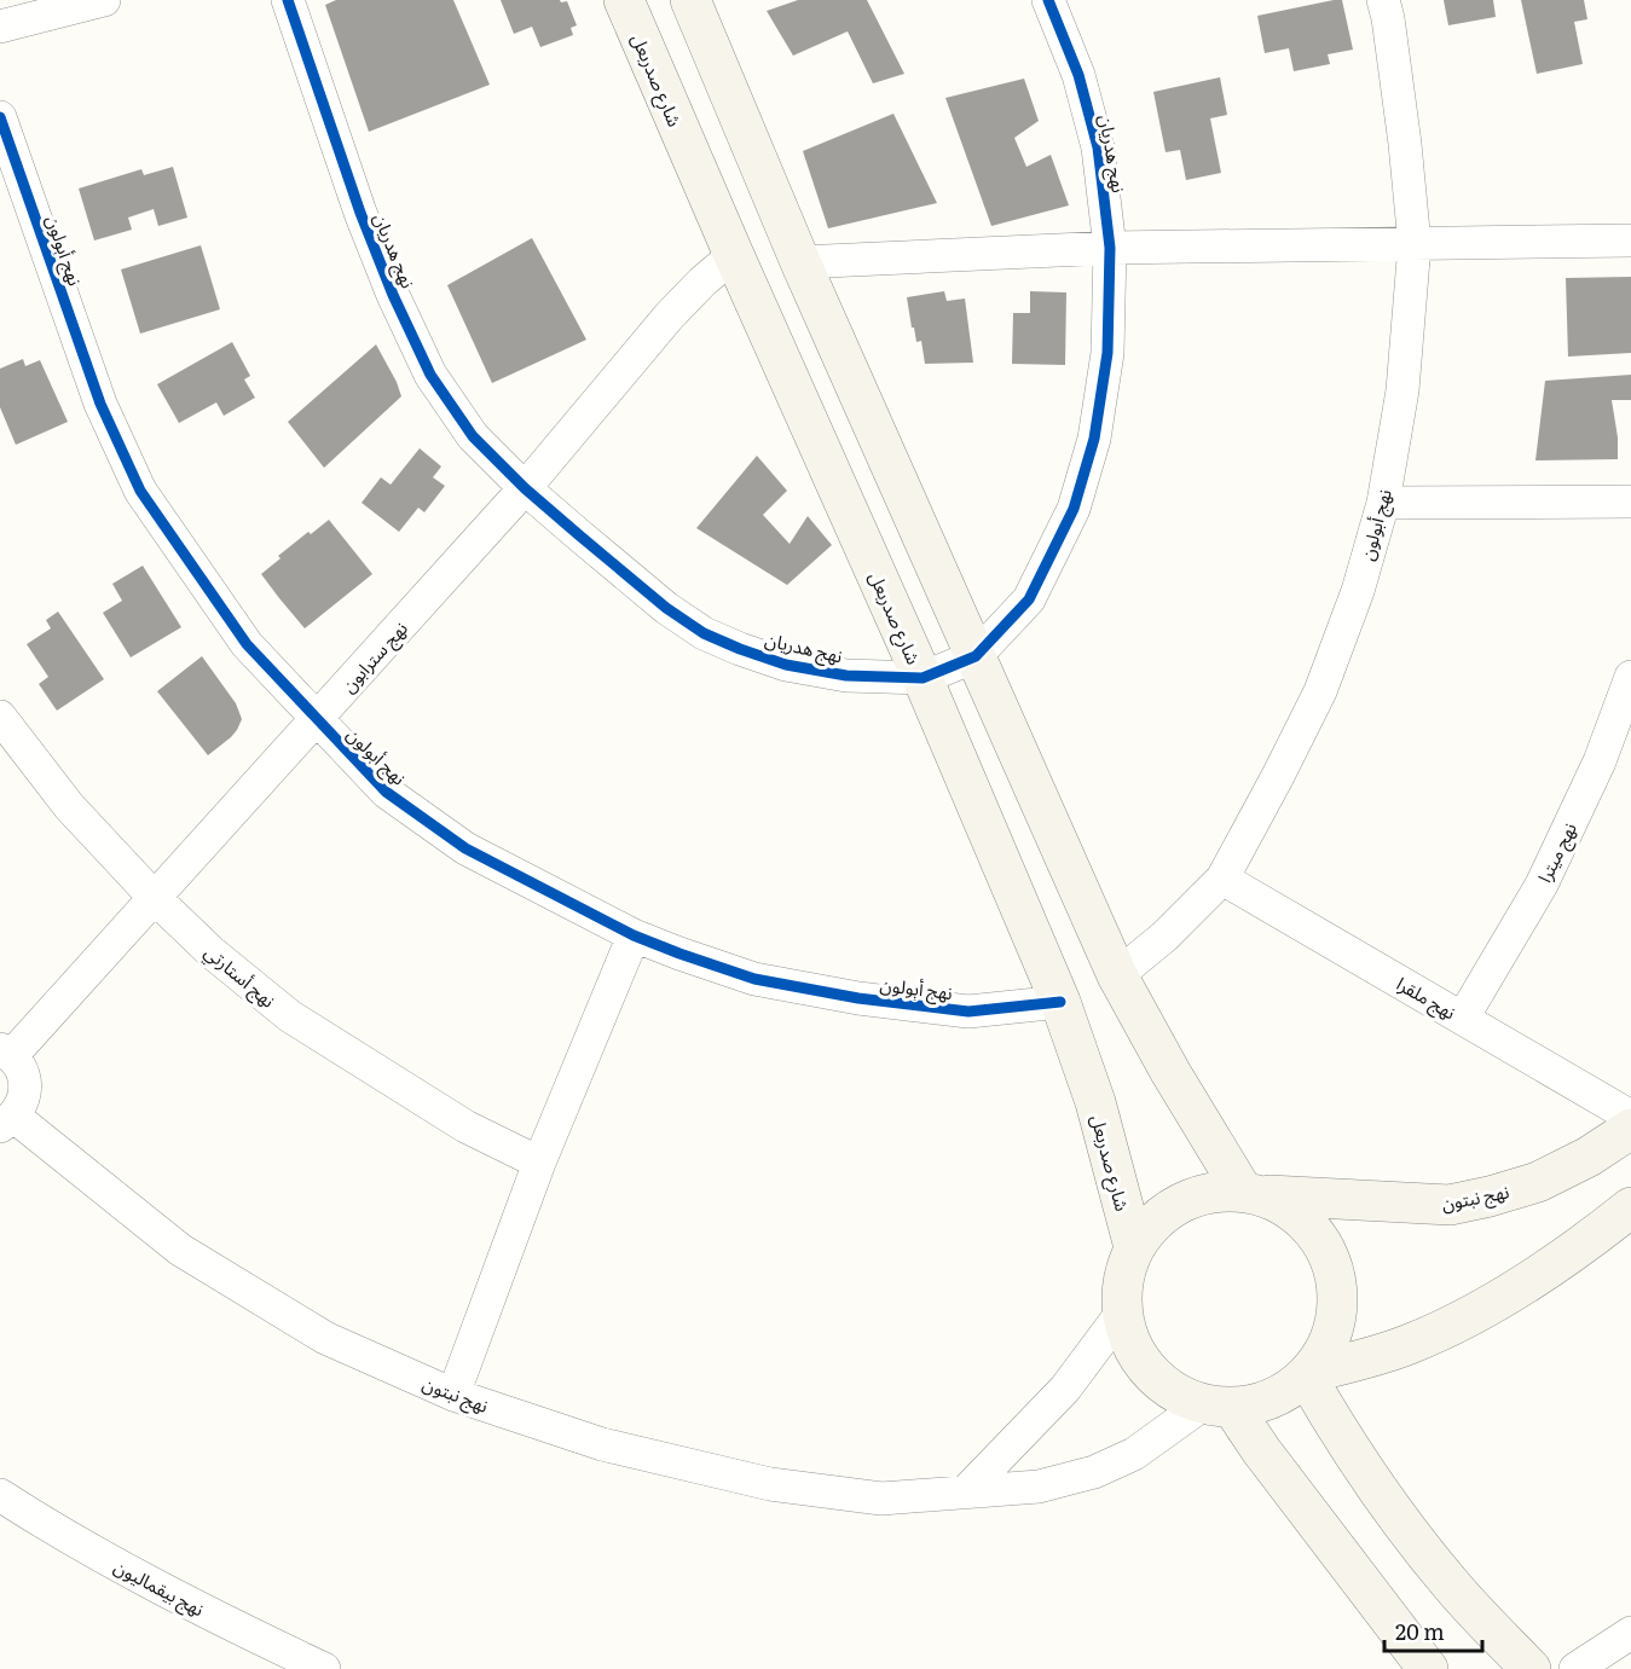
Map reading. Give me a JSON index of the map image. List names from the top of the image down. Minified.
{"streets":{"street":["شارع صدربعل","نهج هدريان","نهج أبولون","نهج سترابون","نهج ميترا","نهج أستارتي","نهج ملقرا","نهج نبتون","نهج بيقماليون"]},"crossings":[["شارع صدربعل","نهج هدريان"],["شارع صدربعل","نهج أبولون"],["شارع صدربعل","نهج سترابون"],["شارع صدربعل","نهج نبتون"],["نهج هدريان","نهج سترابون"],["نهج أبولون","نهج سترابون"],["نهج أبولون","نهج ملقرا"],["نهج سترابون","نهج أستارتي"],["نهج ميترا","نهج ملقرا"]],"scale_bar":"20 m"}
